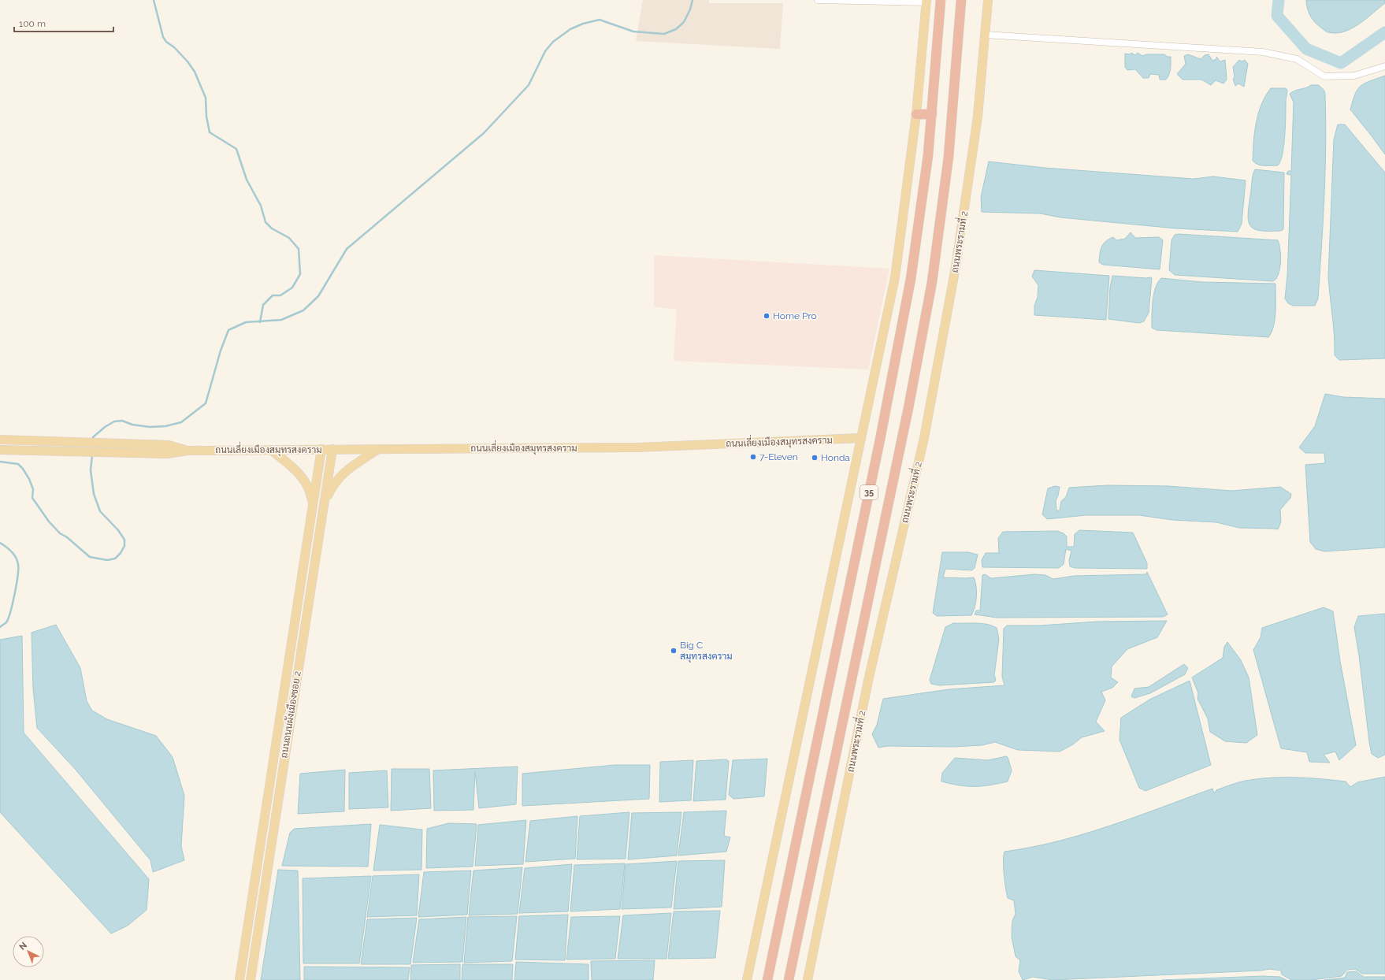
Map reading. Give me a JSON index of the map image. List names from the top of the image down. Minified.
{"streets":{"highway":["ถนนพระรามที่ 2","35"],"main road":["ถนนเลี่ยงเมืองสมุทรสงคราม","ถนนถนนผังเมืองซอย 2"]},"crossings":[["ถนนเลี่ยงเมืองสมุทรสงคราม","35"],["ถนนเลี่ยงเมืองสมุทรสงคราม","ถนนถนนผังเมืองซอย 2"]],"places":["Home Pro","7-Eleven","Honda","Big C สมุทรสงคราม"],"scale_bar":"100 m","north":"top left"}
